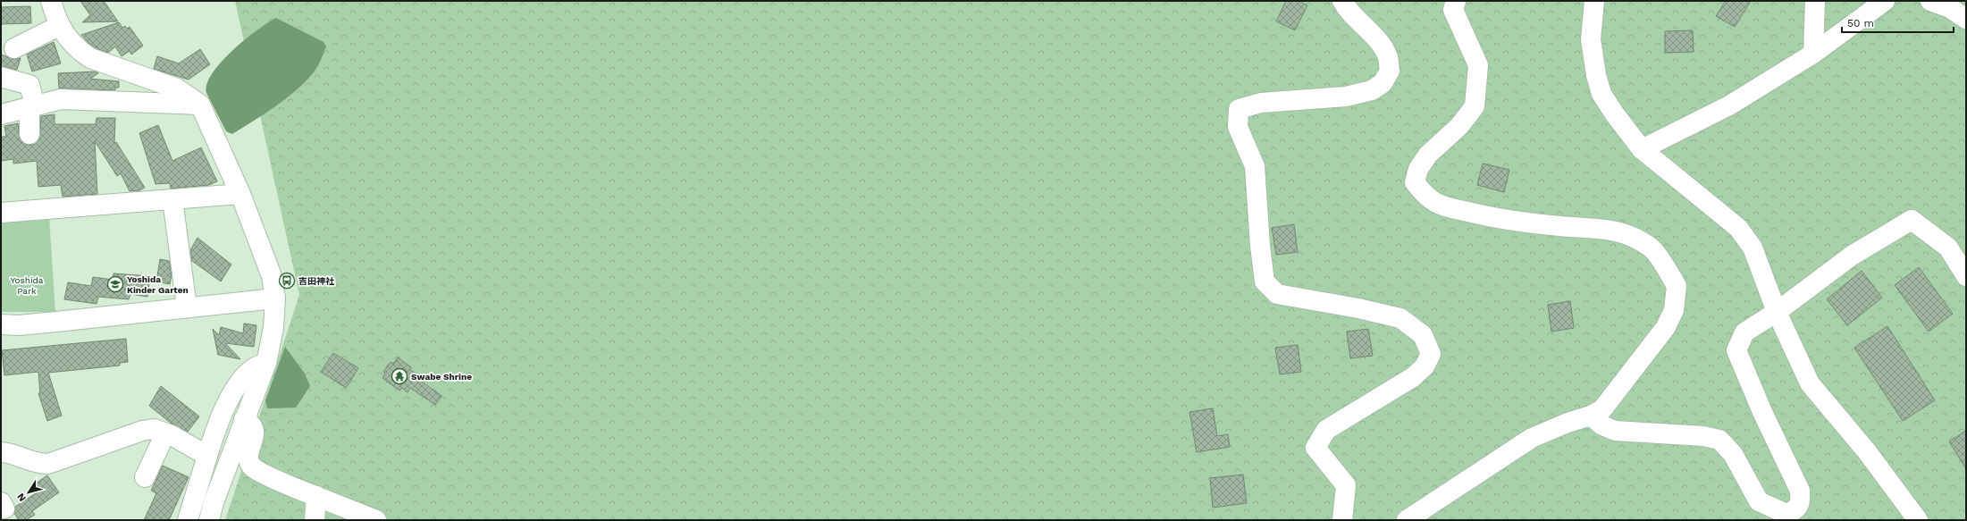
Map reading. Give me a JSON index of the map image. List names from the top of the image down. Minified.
{"parks":["Yoshida Park"],"places":{"bus stop":["吉田神社"],"school or university":["Yoshida Kinder Garten"],"temple":["Swabe Shrine"]},"scale_bar":"50 m","north":"bottom left"}
